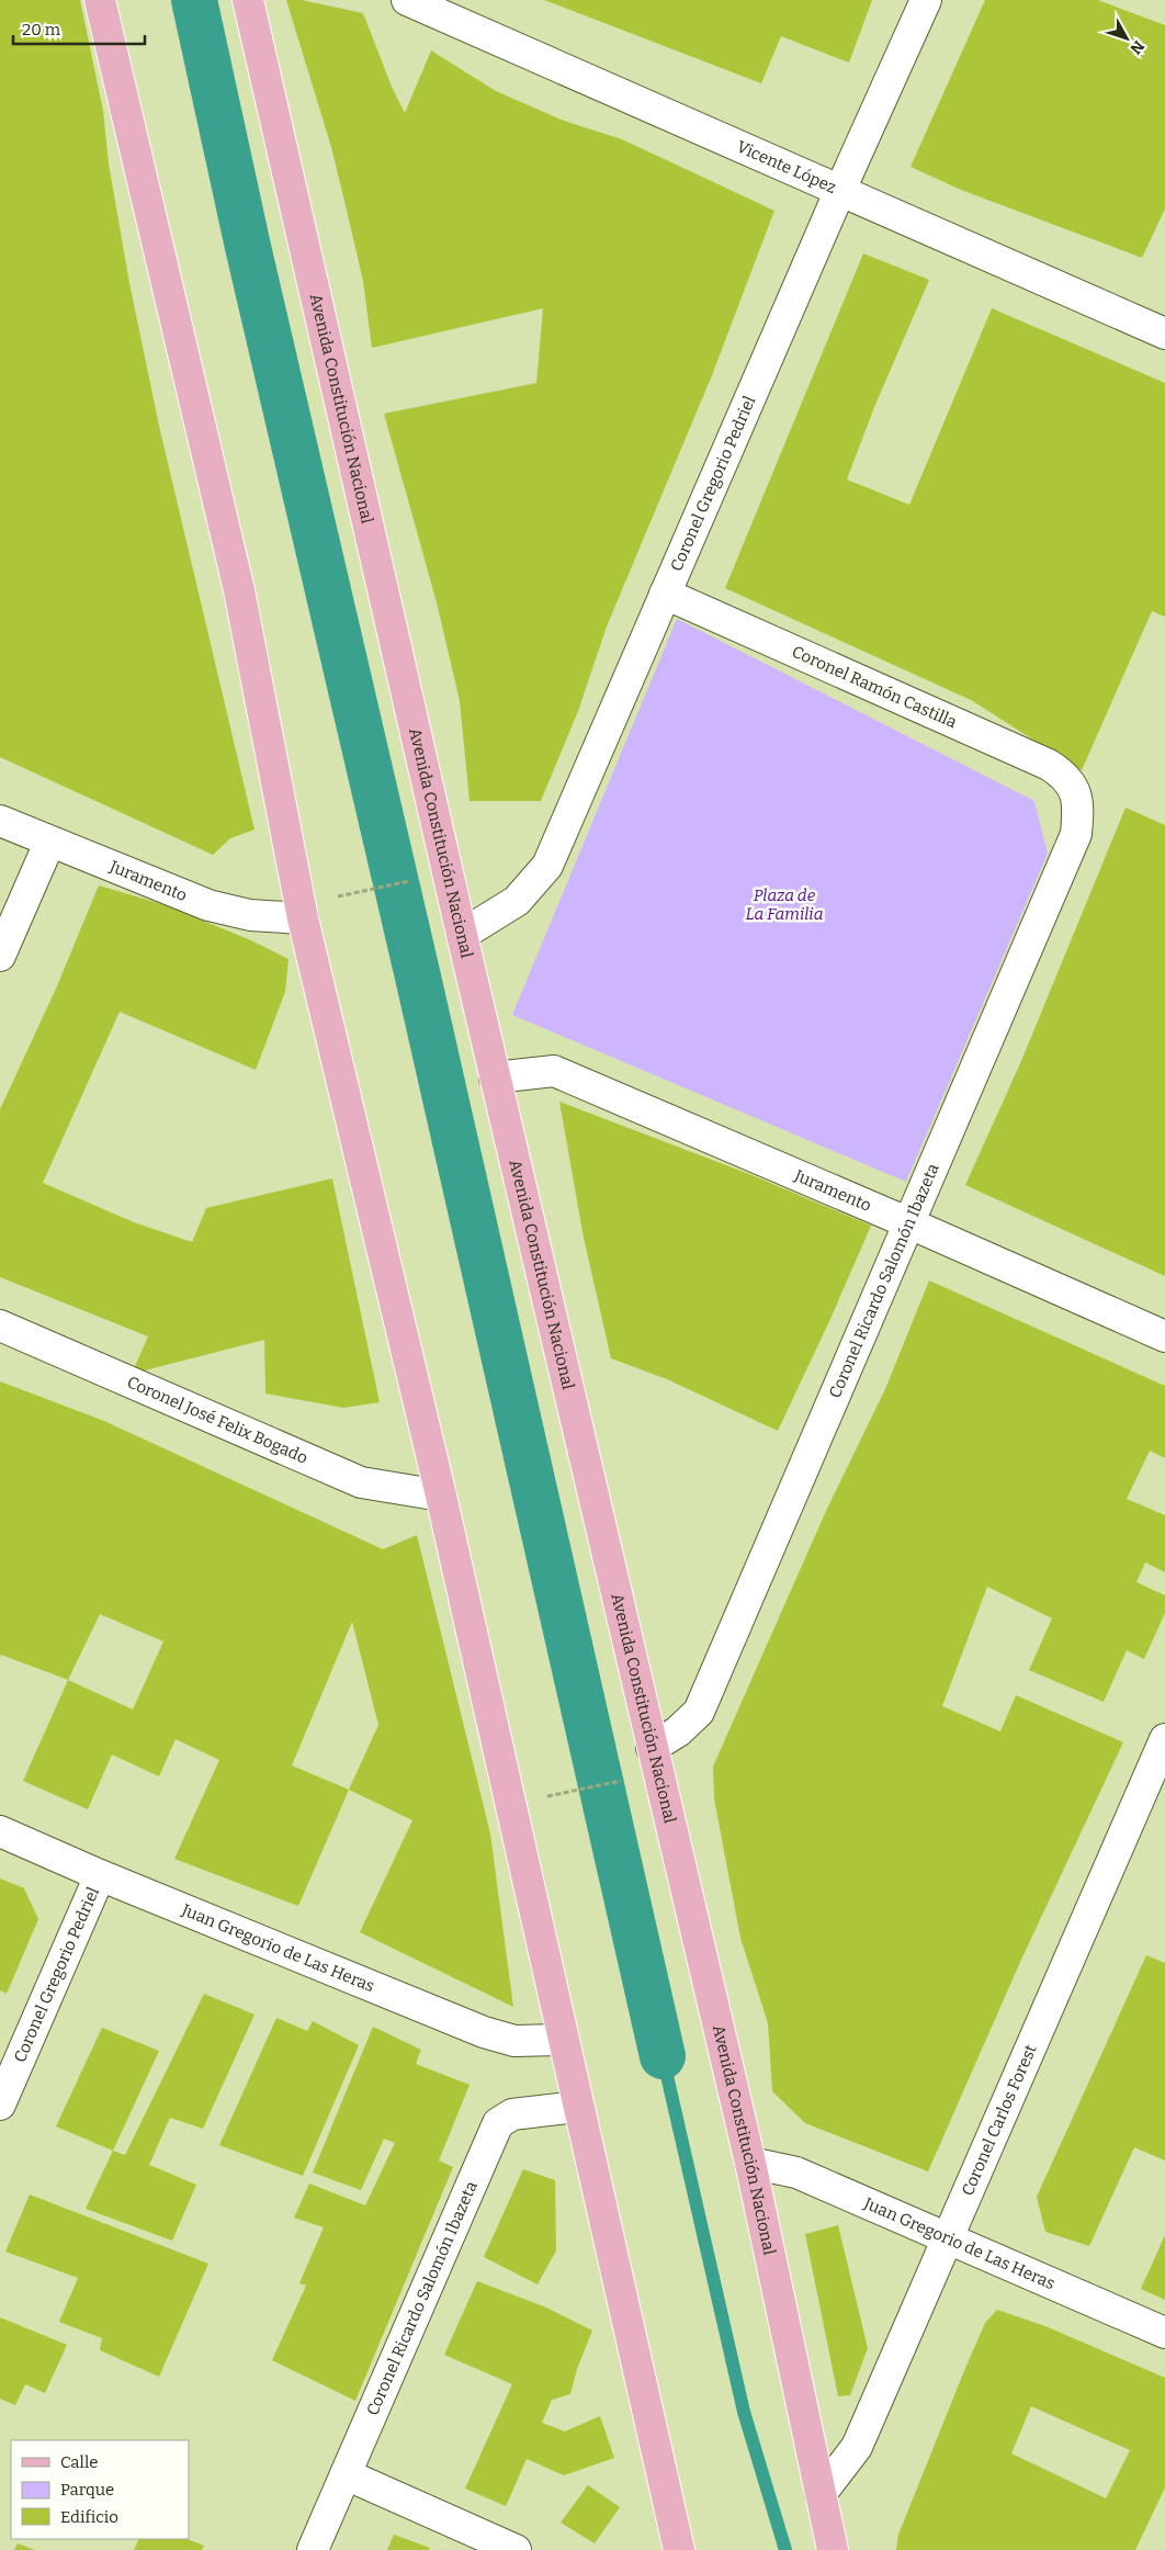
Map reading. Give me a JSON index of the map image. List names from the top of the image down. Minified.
{"streets":{"main road":["Avenida Constitución Nacional"],"street":["Vicente López","Coronel Gregorio Pedriel","Coronel Ramón Castilla","Juramento","Coronel Ricardo Salomón Ibazeta","Coronel José Felix Bogado","Juan Gregorio de Las Heras","Coronel Carlos Forest"]},"crossings":[["Vicente López","Coronel Gregorio Pedriel"],["Avenida Constitución Nacional","Coronel Gregorio Pedriel"],["Avenida Constitución Nacional","Juramento"],["Avenida Constitución Nacional","Coronel Ricardo Salomón Ibazeta"],["Avenida Constitución Nacional","Juan Gregorio de Las Heras"],["Avenida Constitución Nacional","Coronel Carlos Forest"],["Coronel Gregorio Pedriel","Coronel Ramón Castilla"],["Coronel Gregorio Pedriel","Juan Gregorio de Las Heras"],["Coronel Ramón Castilla","Coronel Ricardo Salomón Ibazeta"],["Juramento","Coronel Ricardo Salomón Ibazeta"],["Juan Gregorio de Las Heras","Coronel Carlos Forest"]],"parks":["Plaza de La Familia"],"legend":["Calle","Parque","Edificio"],"scale_bar":"20 m","north":"bottom right"}
